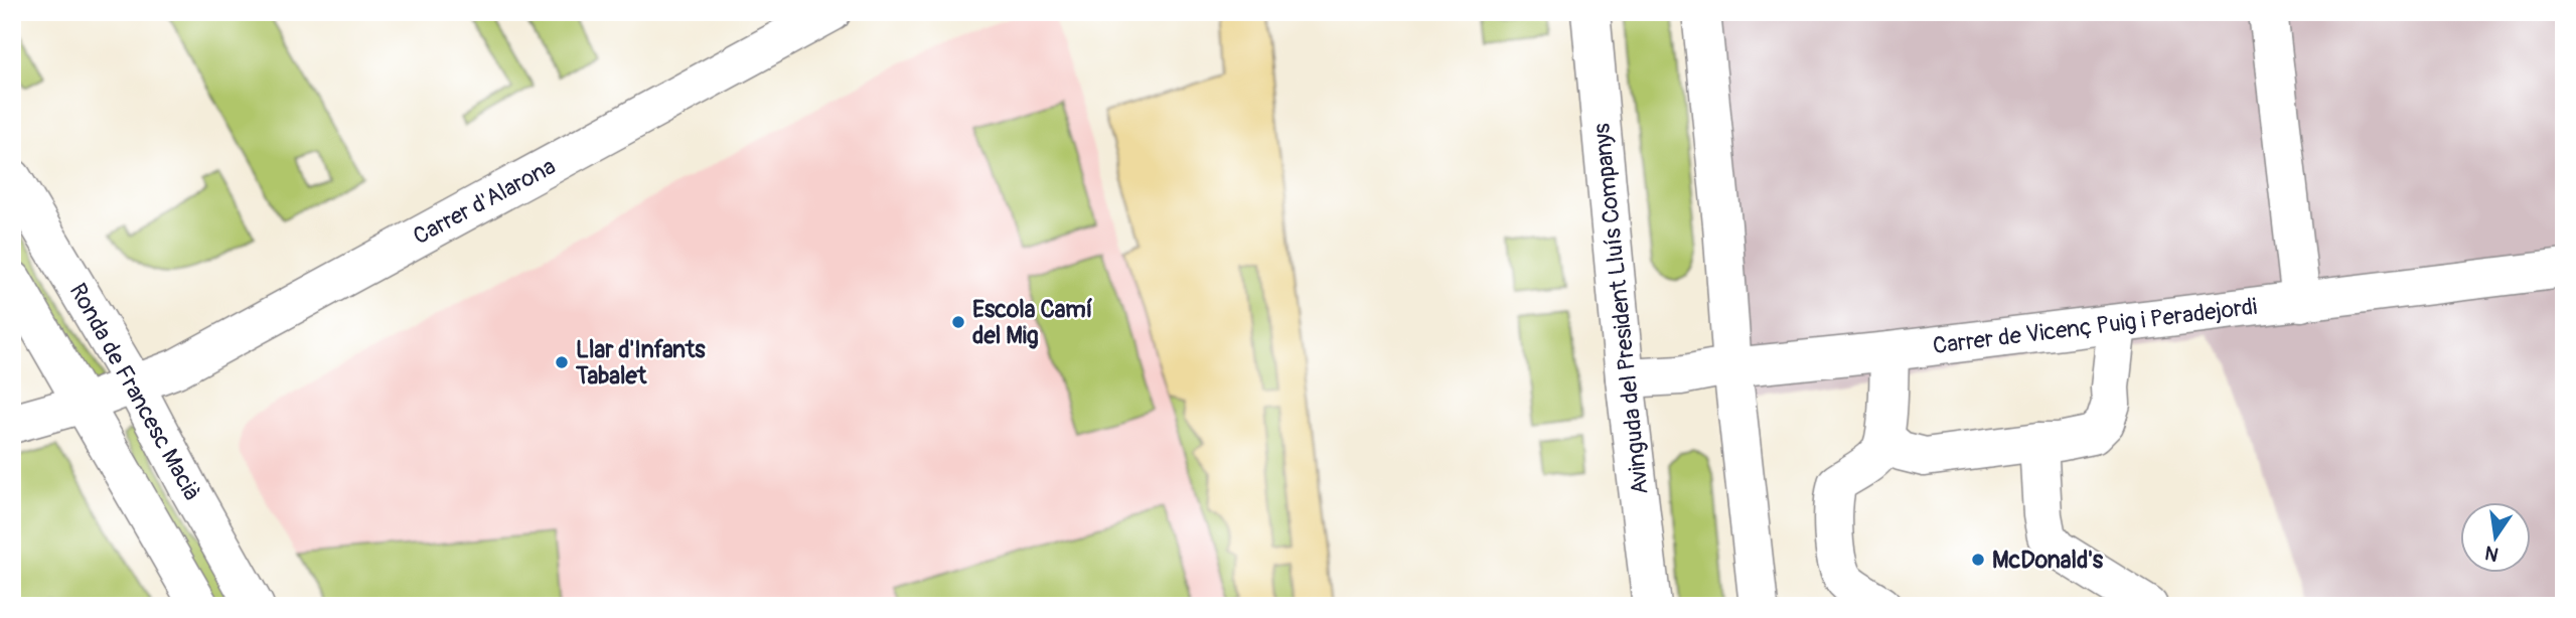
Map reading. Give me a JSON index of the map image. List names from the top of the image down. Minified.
{"streets":{"street":["Carrer d'Alarona","Avinguda del President Lluís Companys","Carrer de Vicenç Puig i Peradejordi","Ronda de Francesc Macià"]},"crossings":[["Carrer d'Alarona","Ronda de Francesc Macià"],["Avinguda del President Lluís Companys","Carrer de Vicenç Puig i Peradejordi"]],"places":["Escola Camí del Mig","Llar d'Infants Tabalet","McDonald's"],"north":"bottom"}
